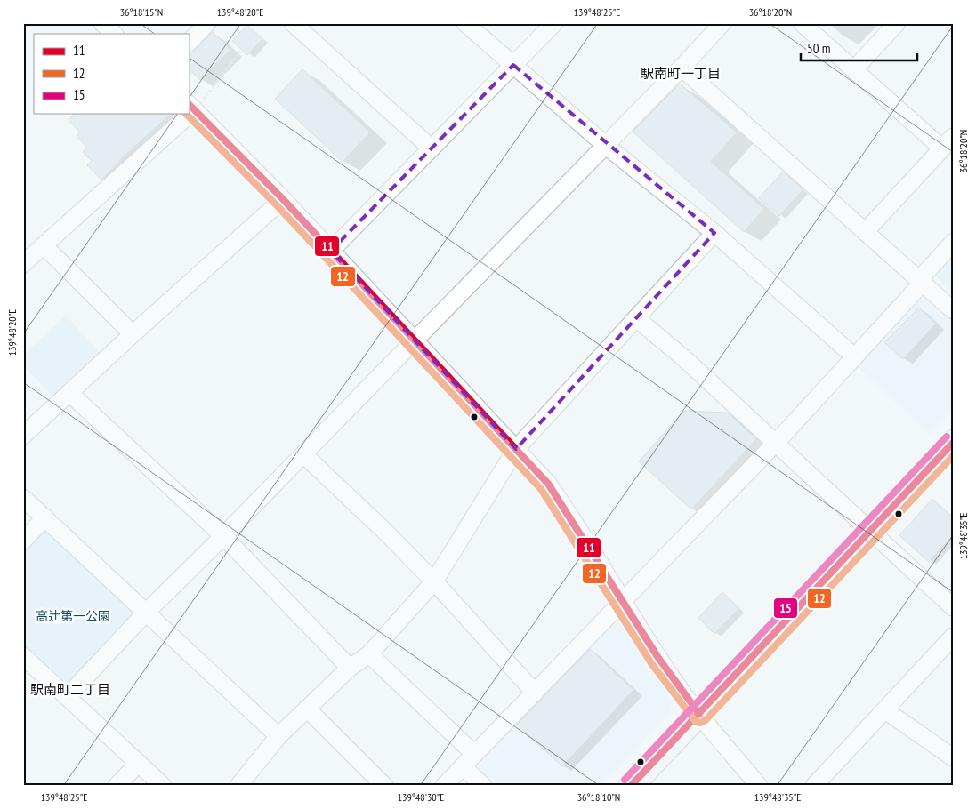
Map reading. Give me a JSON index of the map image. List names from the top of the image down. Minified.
{"districts":["駅南町一丁目","駅南町二丁目"],"parks":["高辻第一公園"],"lines":["transit line 11","transit line 12","transit line 15"],"legend":["11","12","15"],"scale_bar":"50 m","coordinates":["36°18'15\"N","139°48'20\"E","139°48'25\"E","36°18'20\"N","139°48'35\"E","139°48'30\"E","36°18'10\"N"]}
